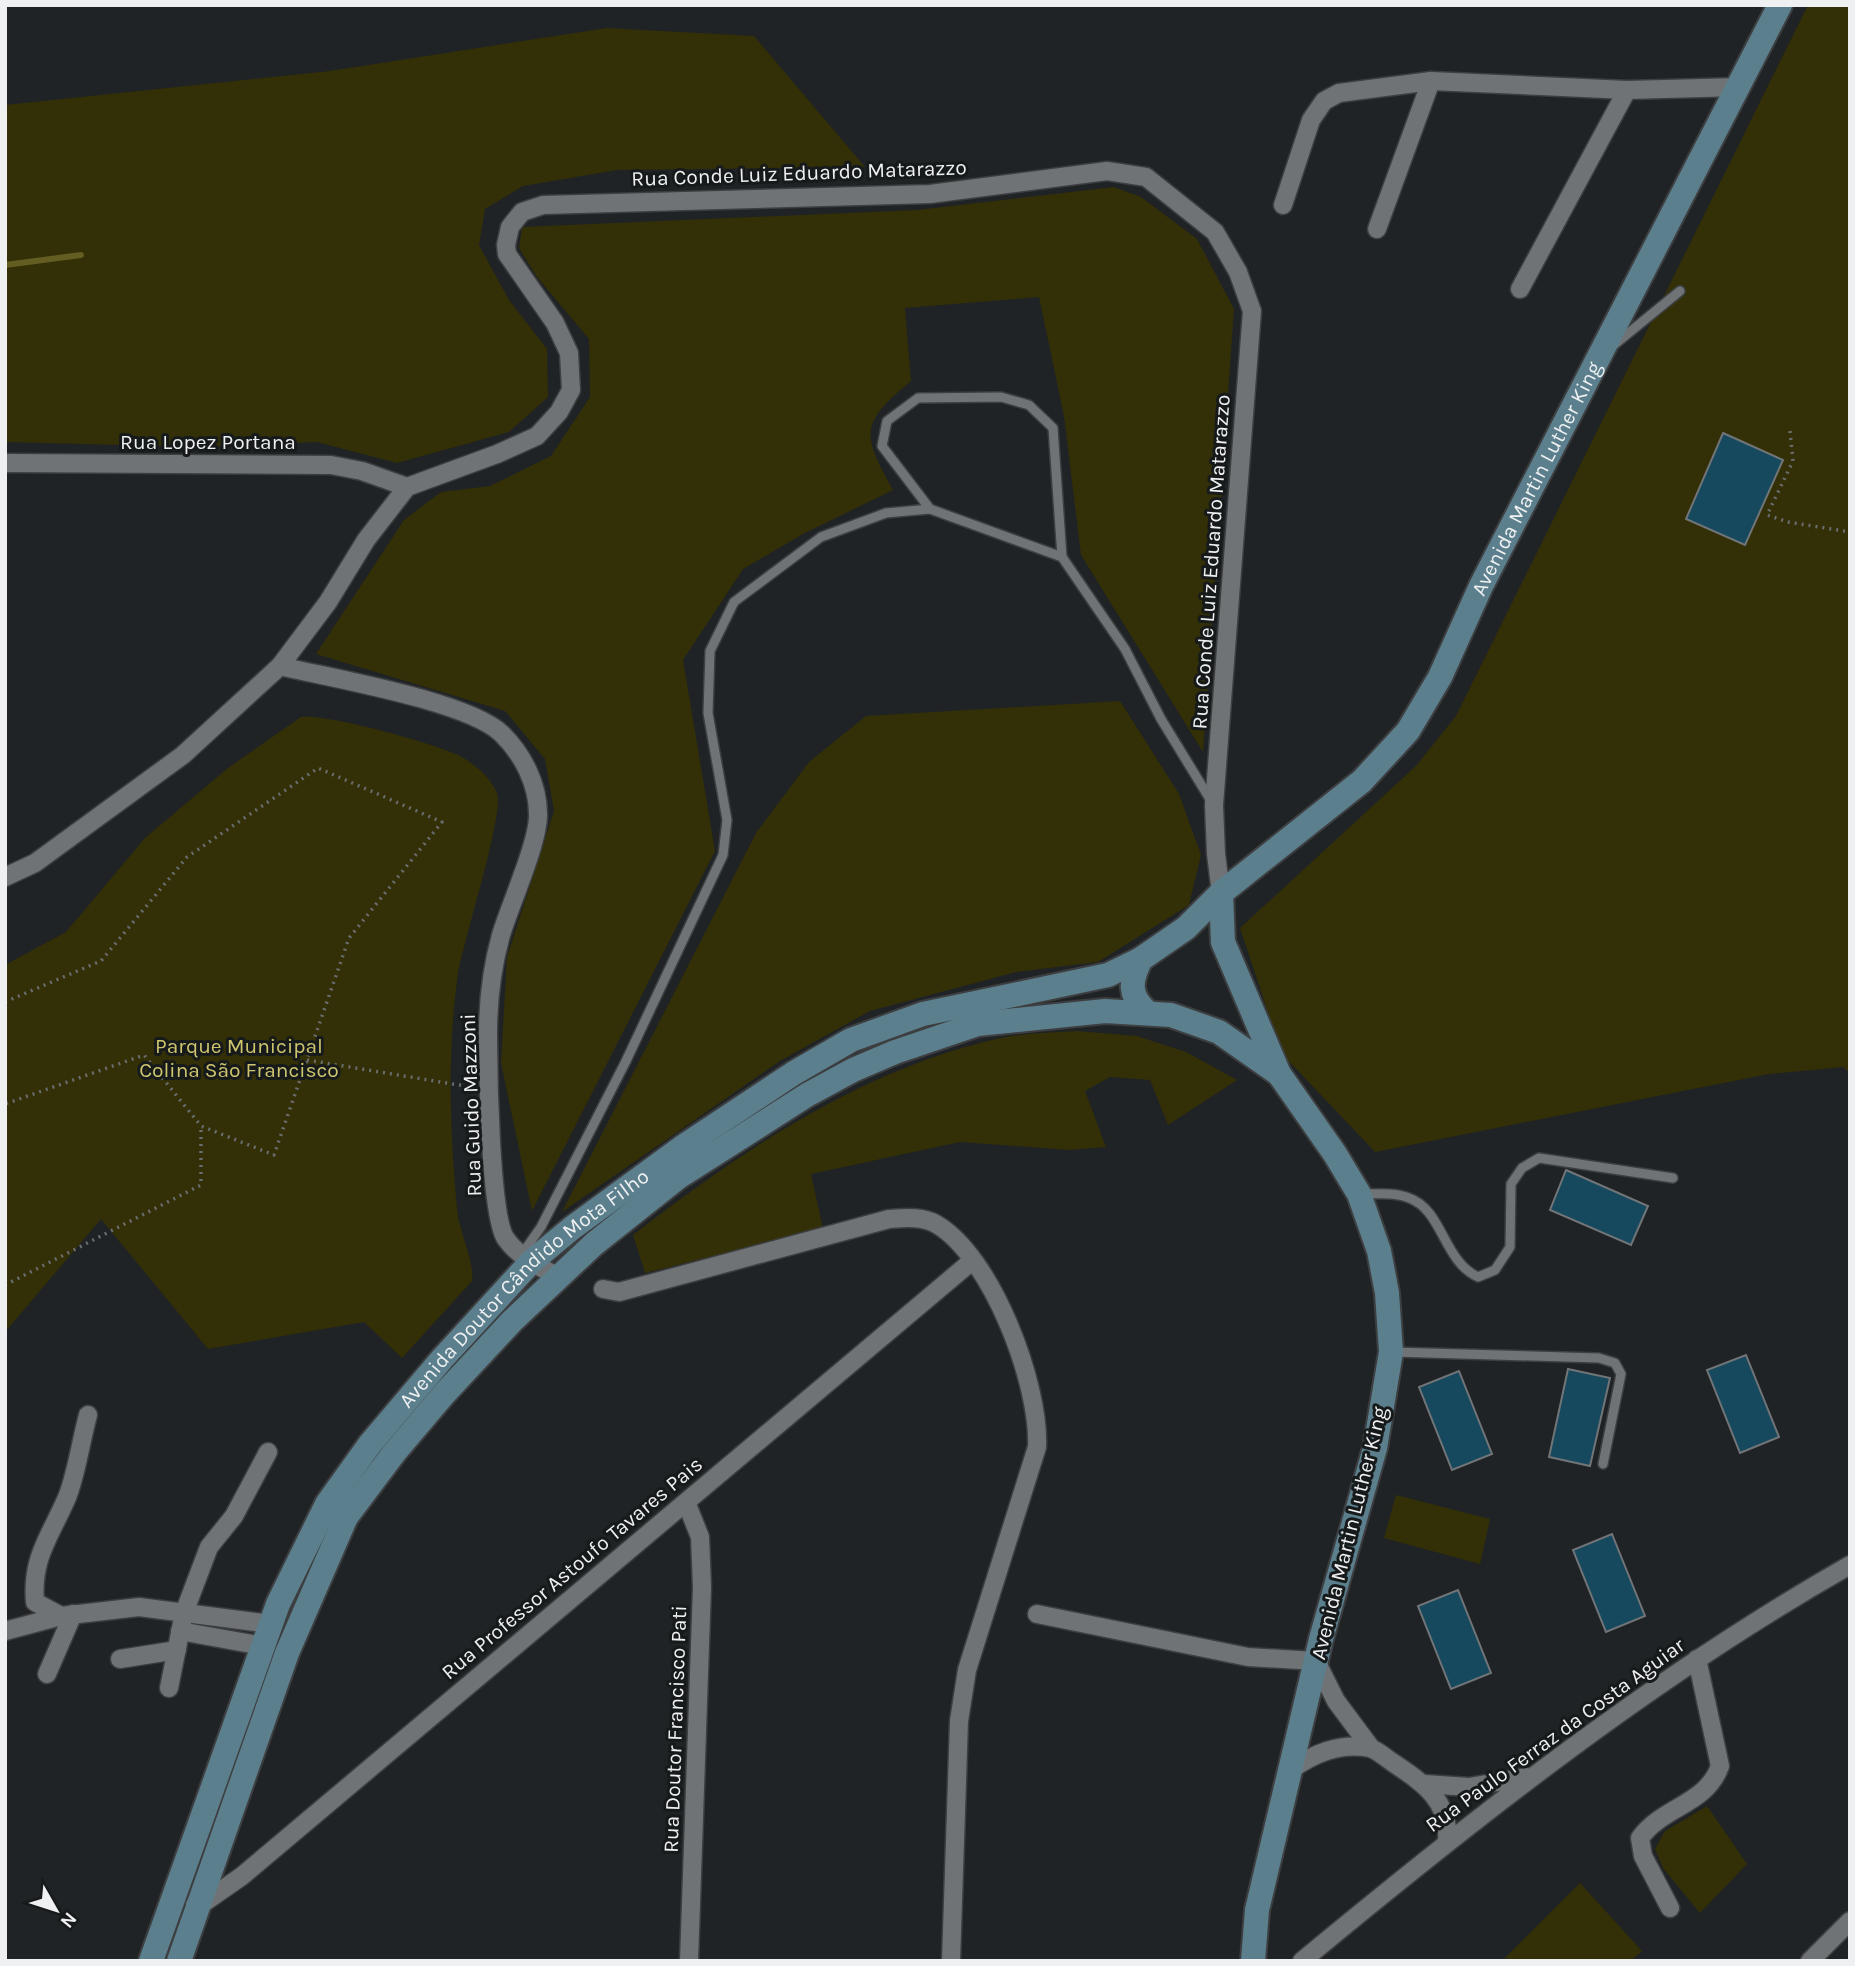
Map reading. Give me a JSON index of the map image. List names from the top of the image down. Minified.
{"streets":{"main road":["Avenida Martin Luther King","Avenida Doutor Cândido Mota Filho"],"street":["Rua Conde Luiz Eduardo Matarazzo","Rua Lopez Portana","Rua Guido Mazzoni","Rua Professor Astoufo Tavares Pais","Rua Doutor Francisco Pati","Rua Paulo Ferraz da Costa Aguiar"]},"crossings":[["Rua Conde Luiz Eduardo Matarazzo","Rua Lopez Portana"],["Rua Conde Luiz Eduardo Matarazzo","Avenida Martin Luther King"],["Avenida Martin Luther King","Avenida Doutor Cândido Mota Filho"],["Rua Guido Mazzoni","Avenida Doutor Cândido Mota Filho"],["Avenida Doutor Cândido Mota Filho","Rua Professor Astoufo Tavares Pais"],["Rua Professor Astoufo Tavares Pais","Rua Doutor Francisco Pati"]],"parks":["Parque Municipal Colina São Francisco"],"north":"bottom right"}
